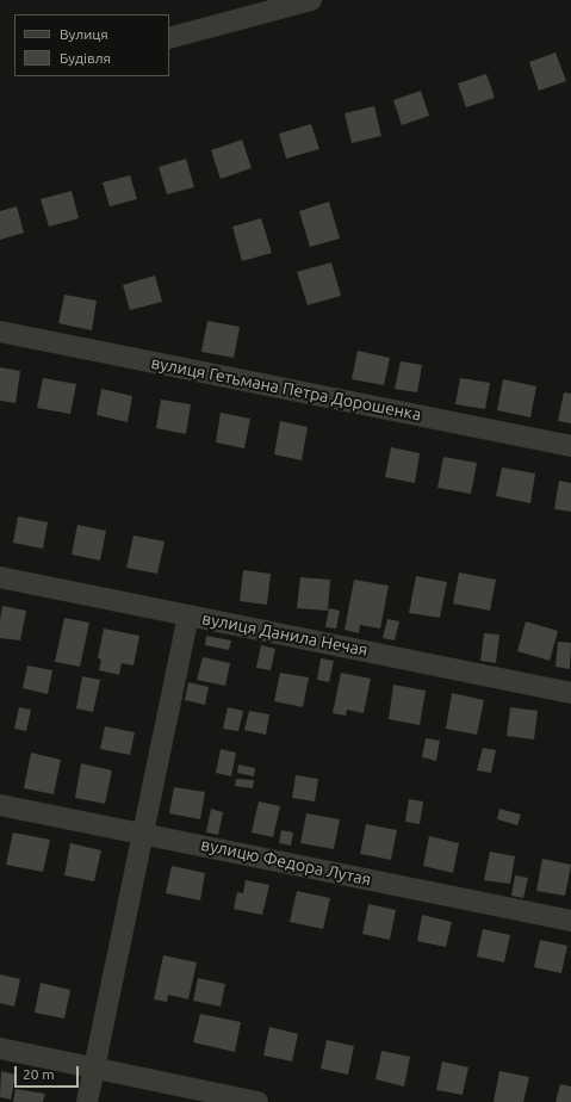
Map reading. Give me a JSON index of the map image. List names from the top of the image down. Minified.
{"streets":{"street":["вулиця Гетьмана Петра Дорошенка","вулиця Данила Нечая","вулицю Федора Лутая"]},"legend":["Вулиця","Будівля"],"scale_bar":"20 m"}
